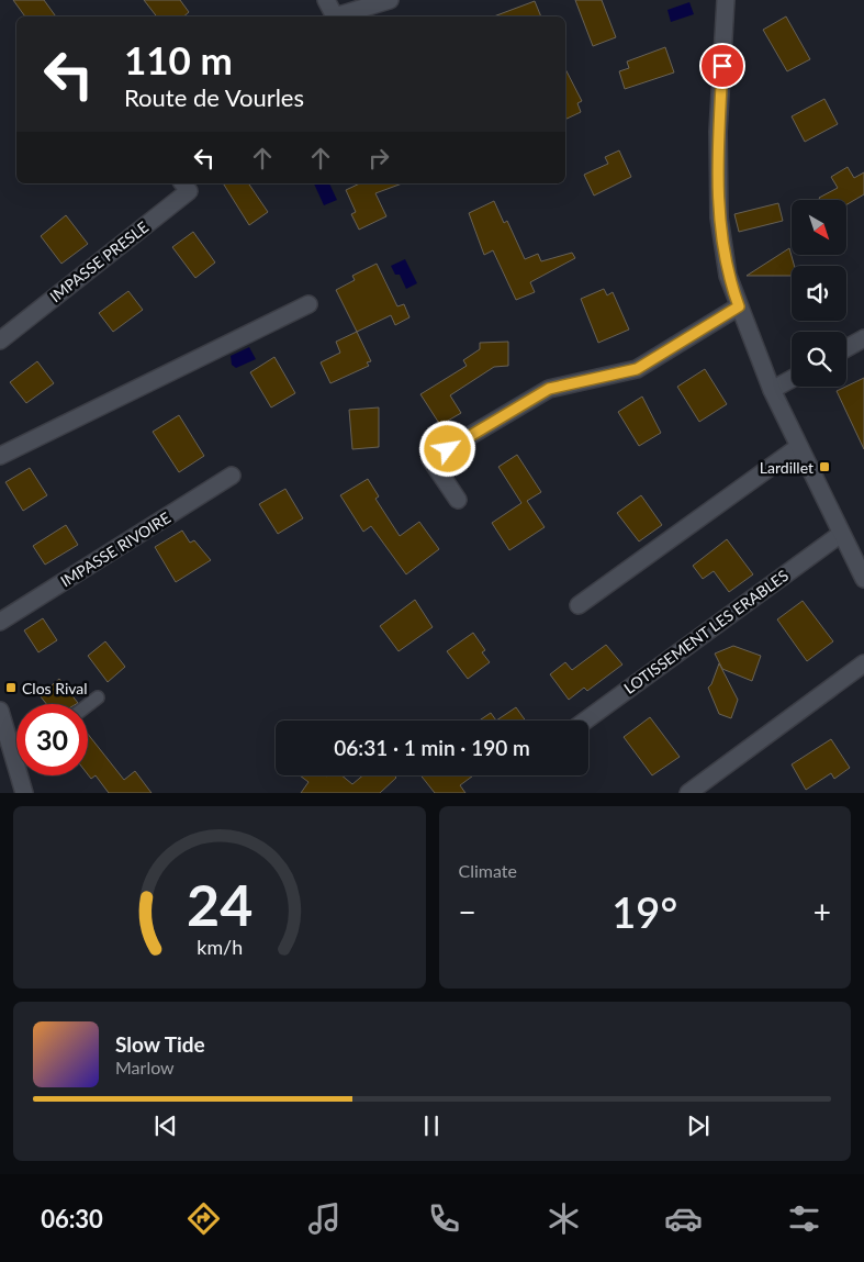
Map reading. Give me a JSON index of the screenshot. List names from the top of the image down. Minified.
{"streets":{"street":["IMPASSE PRESLE","IMPASSE RIVOIRE","LOTISSEMENT LES ERABLES"]},"places":{"transit":["Lardillet","Clos Rival"]},"north":"bottom right","page":{"turn":["110 m","Route de Vourles"],"limit":"30","trip":"06:31 · 1 min · 190 m","tile":"Climate","heat":["−","19°","+"],"song":["Slow Tide","Marlow"],"tabs":"06:30","gauge":["24","km/h"]}}
